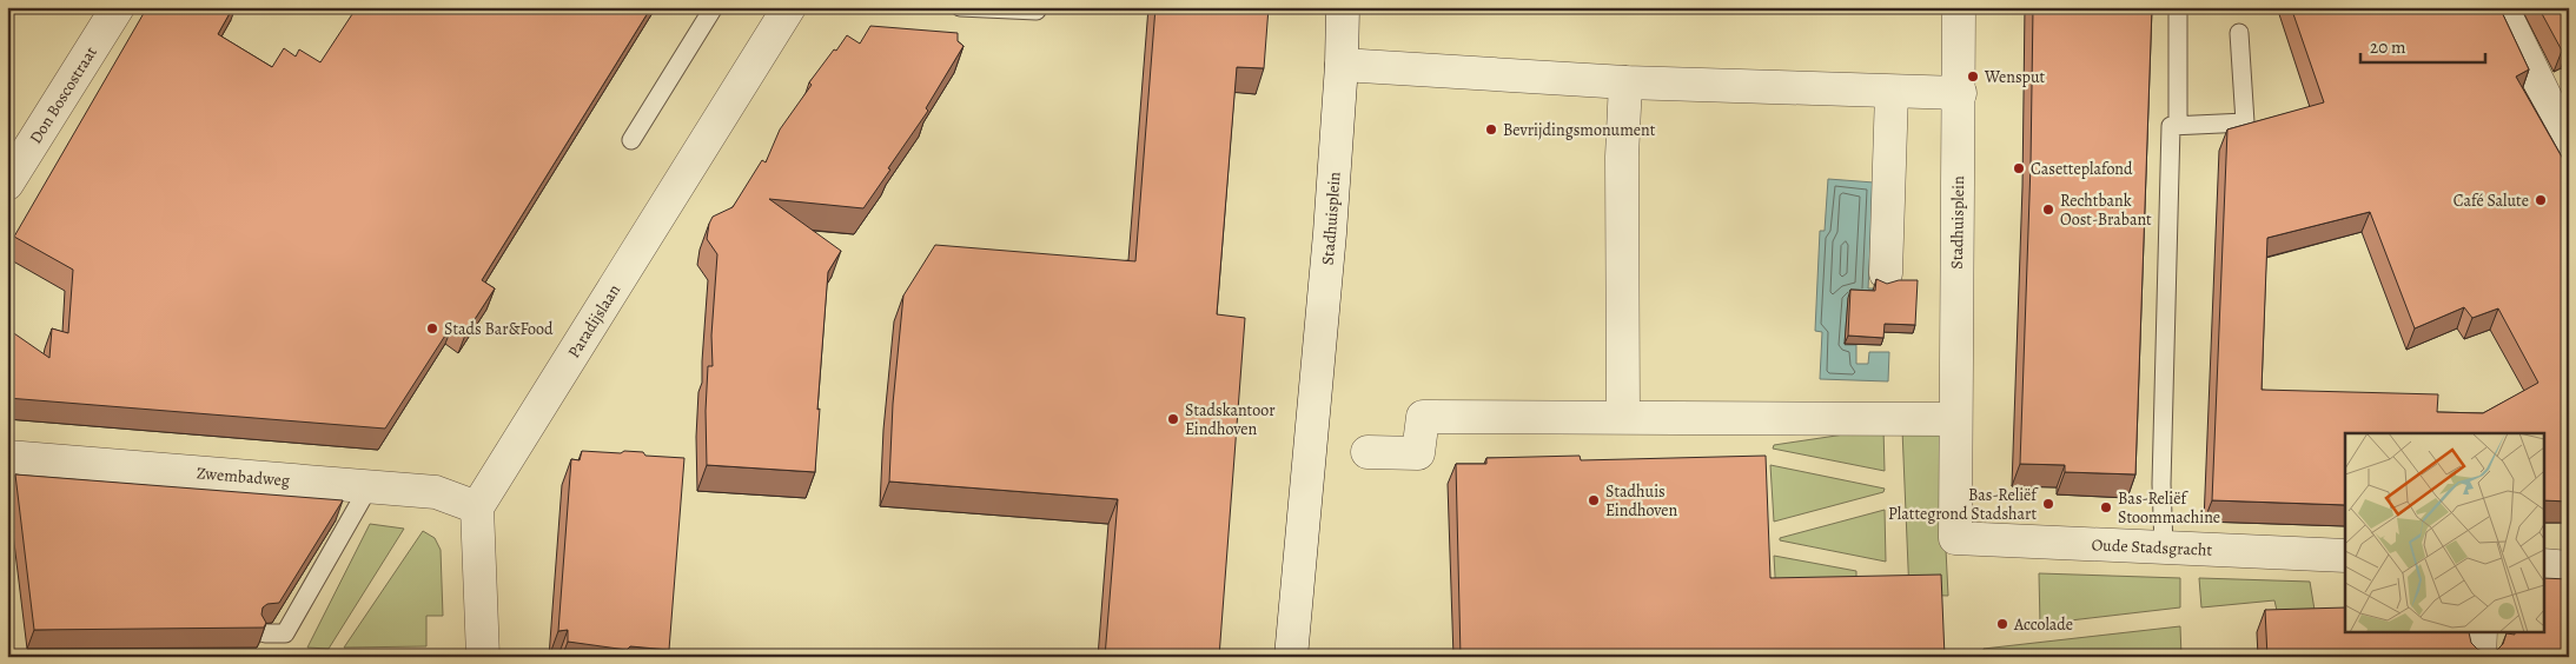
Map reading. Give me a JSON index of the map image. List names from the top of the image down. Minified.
{"streets":{"street":["Don Boscostraat","Stadhuisplein","Paradijslaan","Zwembadweg","Oude Stadsgracht"]},"crossings":[["Stadhuisplein","Oude Stadsgracht"],["Paradijslaan","Zwembadweg"]],"places":["Wensput","Bevrijdingsmonument","Casetteplafond","Café Salute","Rechtbank Oost-Brabant","Stads Bar&Food","Stadskantoor Eindhoven","Stadhuis Eindhoven","Bas-Reliëf Plattegrond Stadshart","Bas-Reliëf Stoommachine","Accolade"],"scale_bar":"20 m"}
